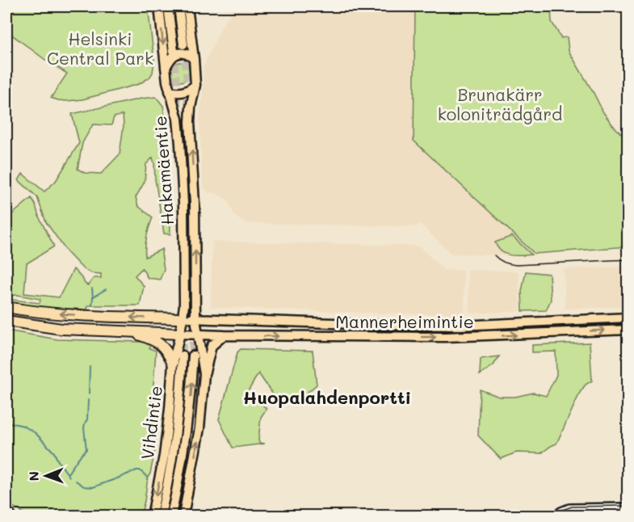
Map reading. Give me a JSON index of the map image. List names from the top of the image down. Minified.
{"streets":{"main road":["Hakamäentie","Mannerheimintie","Vihdintie"]},"crossings":[["Hakamäentie","Mannerheimintie"],["Hakamäentie","Vihdintie"],["Mannerheimintie","Vihdintie"]],"districts":["Huopalahdenportti"],"parks":["Helsinki Central Park","Brunakärr koloniträdgård"],"north":"left"}
